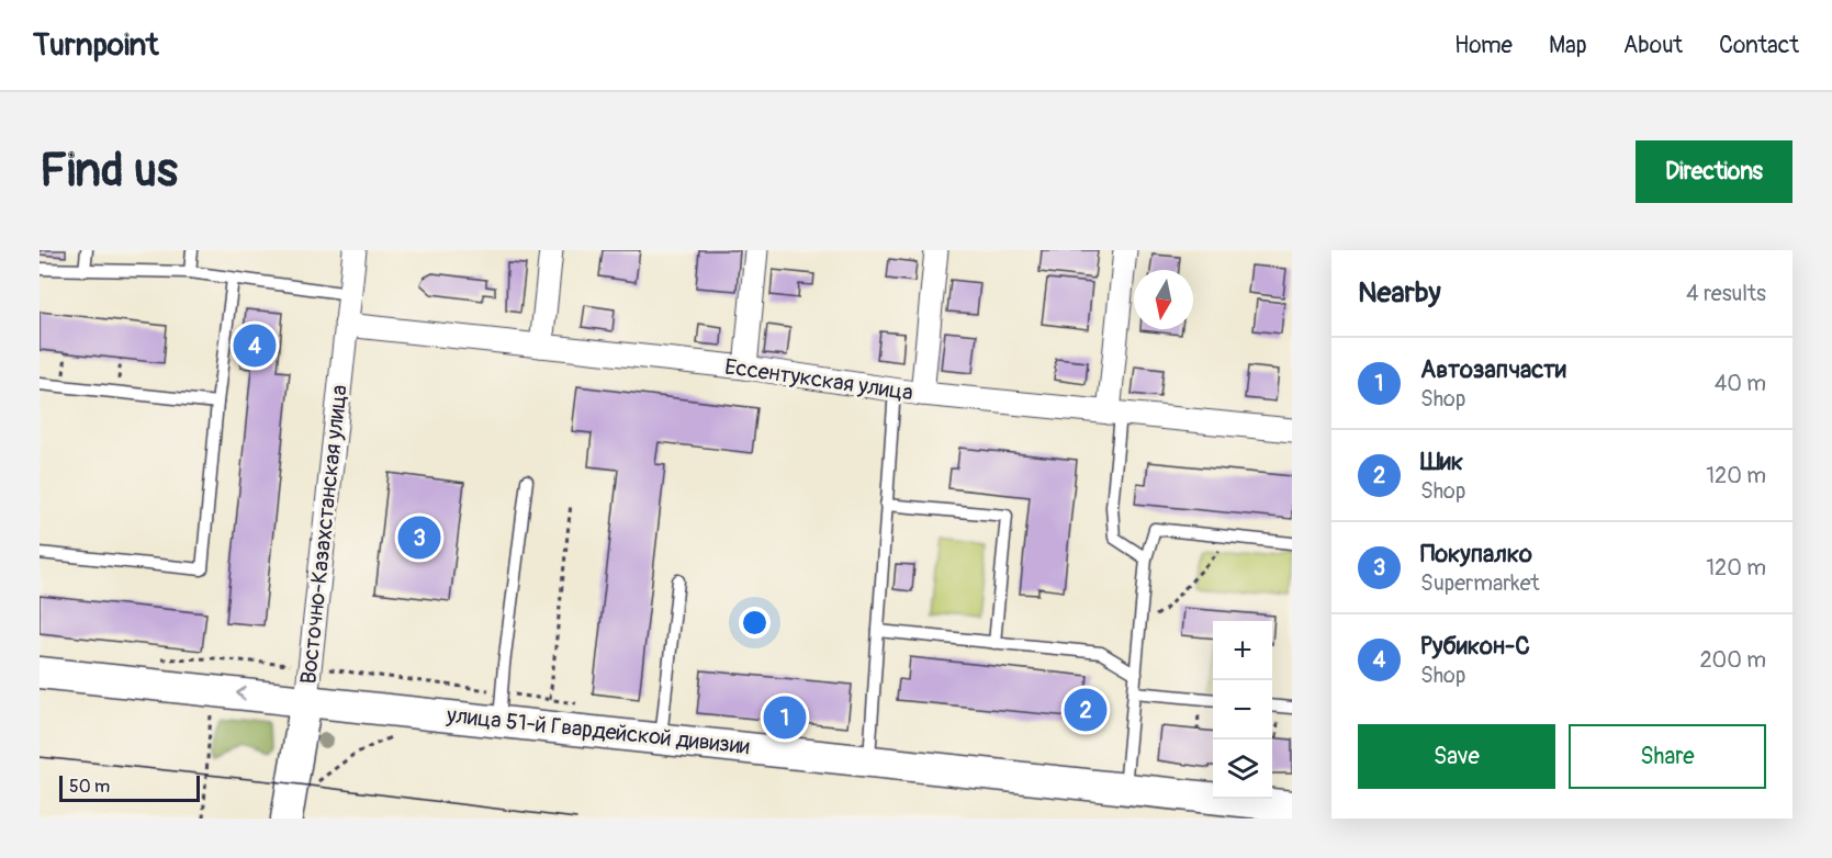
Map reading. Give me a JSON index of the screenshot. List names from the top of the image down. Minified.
{"streets":{"main road":["Восточно-Казахстанская улица","улица 51-й Гвардейской дивизии"],"street":["Ессентукская улица"]},"crossings":[["Ессентукская улица","Восточно-Казахстанская улица"],["Восточно-Казахстанская улица","улица 51-й Гвардейской дивизии"]],"scale_bar":"50 m","north":"bottom","page":{"header":"Turnpoint","nav":["Home","Map","About","Contact"],"buttons":["Directions",["Save","Share"]],"title":"Find us","heading":["Nearby","4 results"],"pins":["4","3","2","1"],"list":[{"mark":"1","name":"Автозапчасти","note":"Shop","value":"40 m"},{"mark":"2","name":"Шик","note":"Shop","value":"120 m"},{"mark":"3","name":"Покупалко","note":"Supermarket","value":"120 m"},{"mark":"4","name":"Рубикон-С","note":"Shop","value":"200 m"}],"map_buttons":["+","−"],"scale":"50 m"}}
